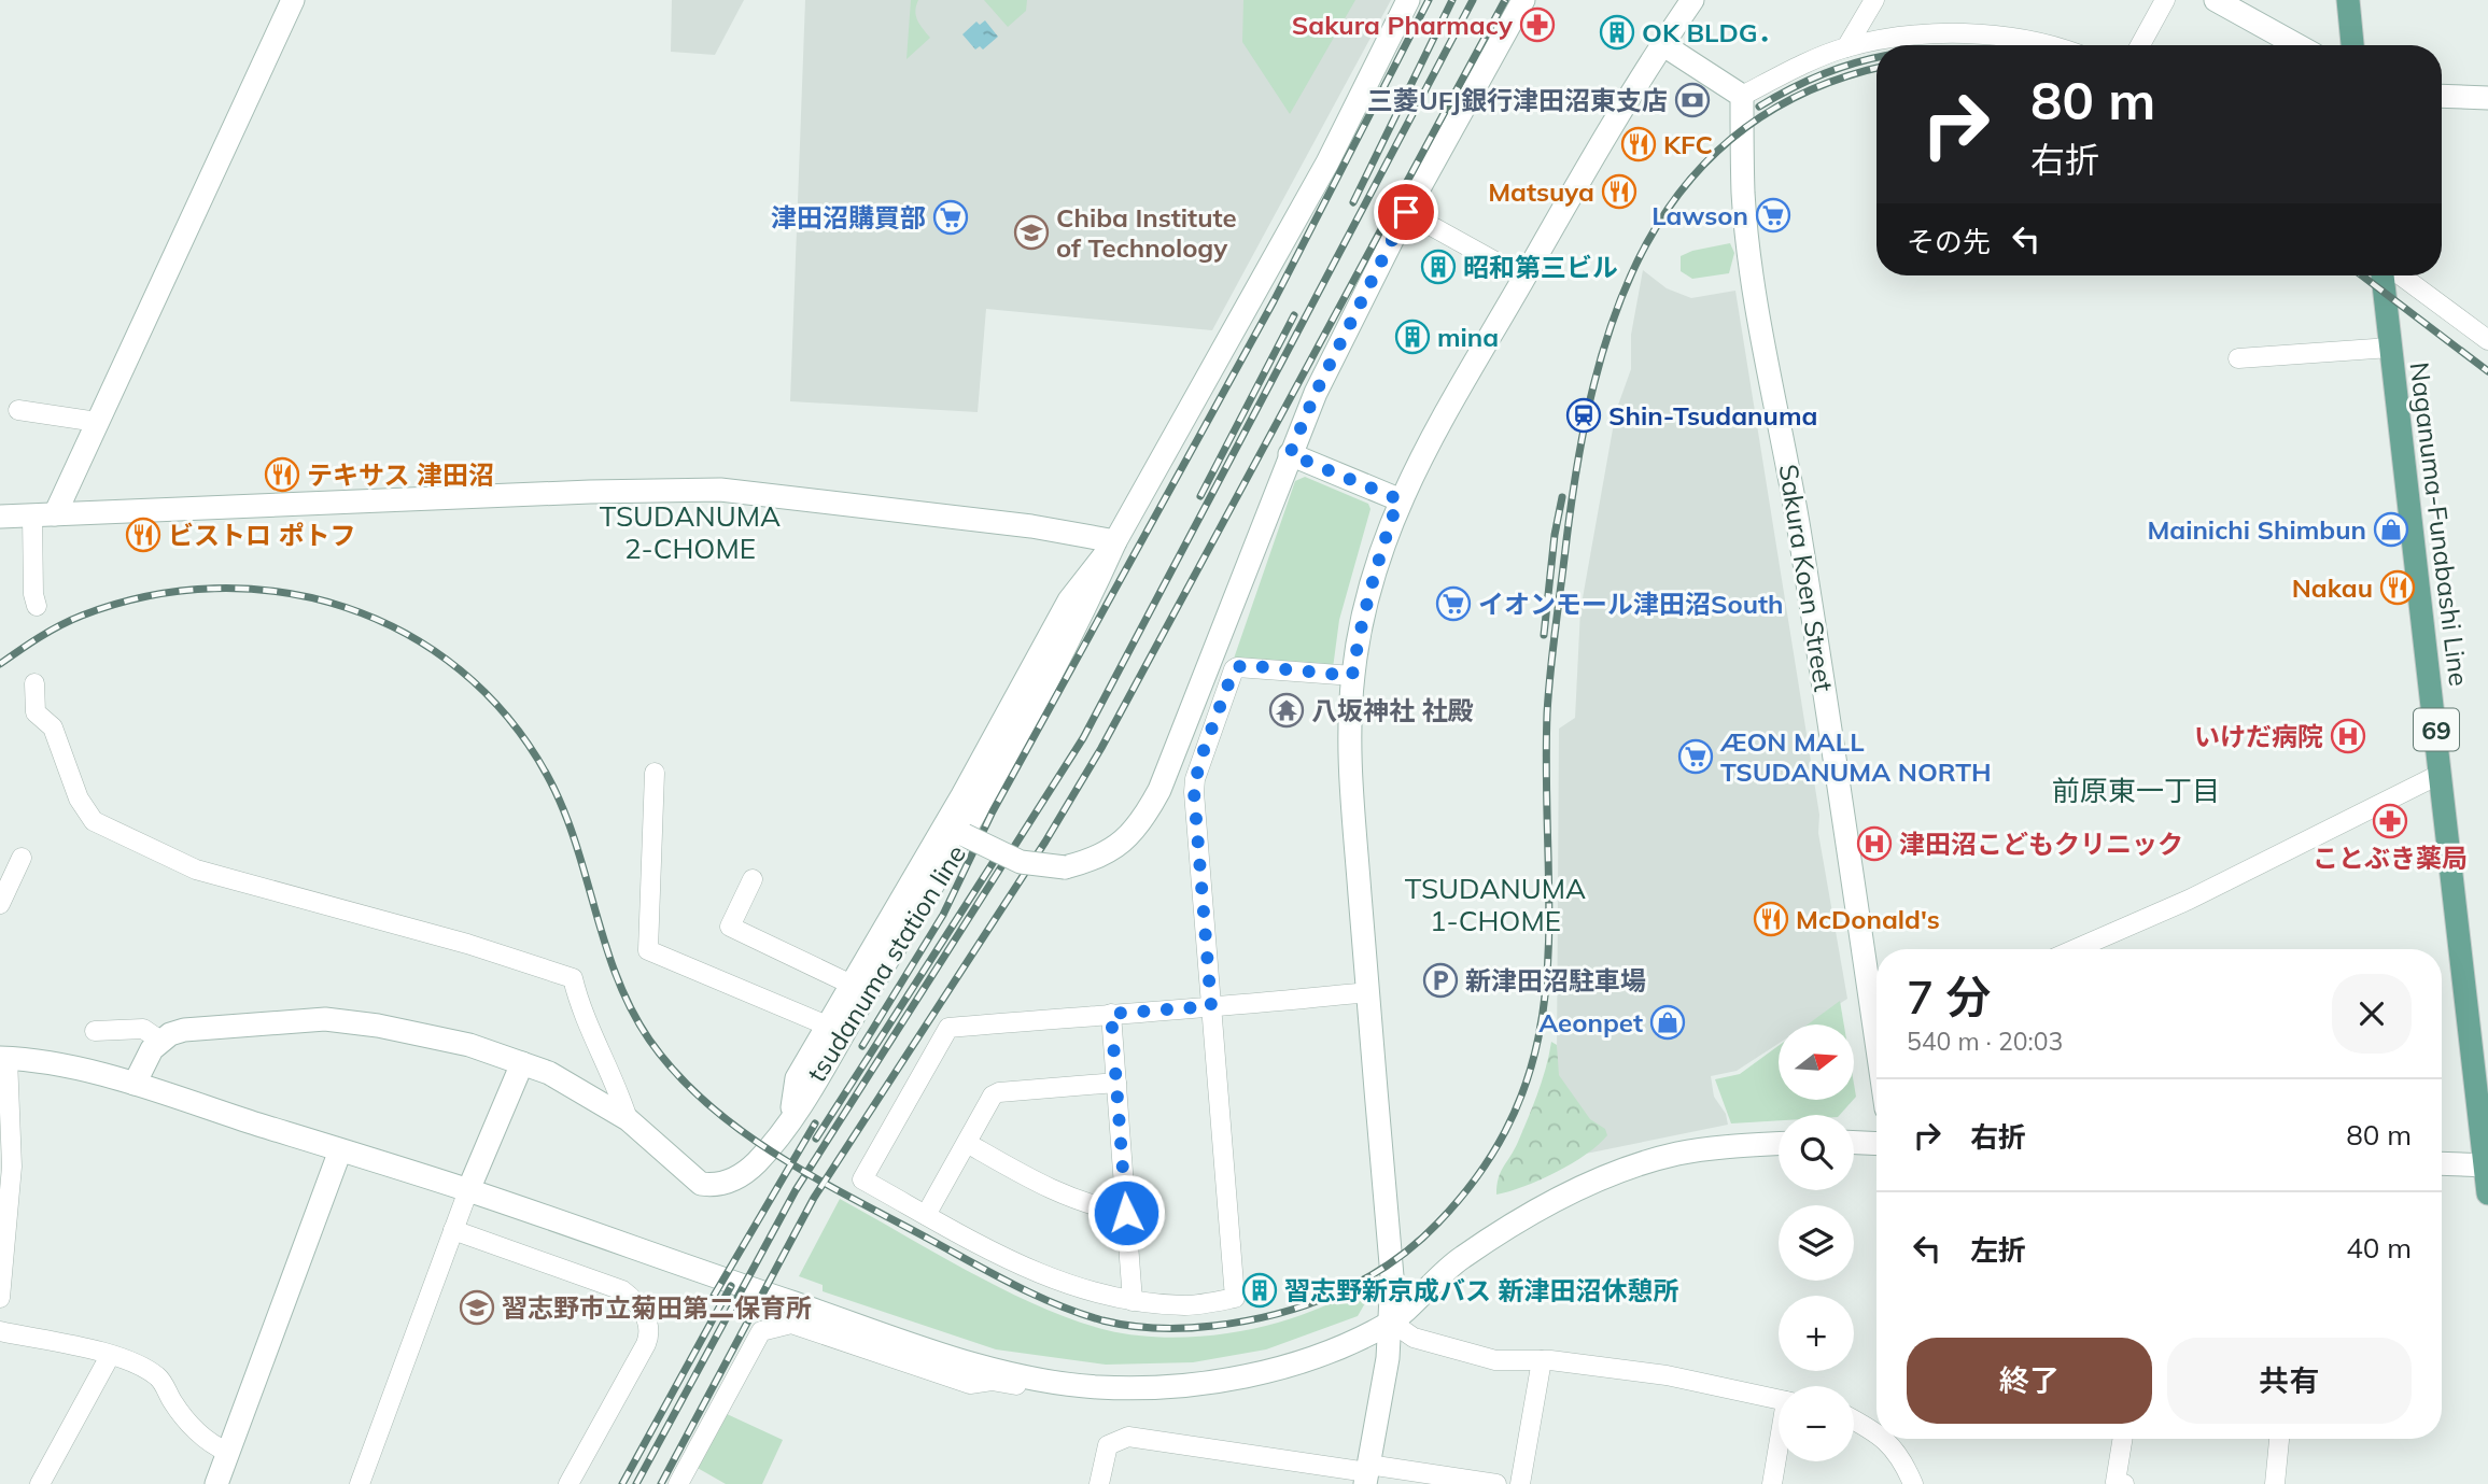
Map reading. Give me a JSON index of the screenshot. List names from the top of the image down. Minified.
{"streets":{"main road":["Naganuma-Funabashi Line","69"],"street":["Sakura Koen Street","tsudanuma station line"]},"districts":["TSUDANUMA 2-CHOME","前原東一丁目","TSUDANUMA 1-CHOME"],"places":{"pharmacy":["Sakura Pharmacy","ことぶき薬局"],"building":["OK BLDG．","昭和第三ビル","mina","習志野新京成バス 新津田沼休憩所"],"bank":["三菱UFJ銀行津田沼東支店"],"restaurant":["KFC","Matsuya","テキサス 津田沼","ビストロ ポトフ","Nakau","McDonald's"],"supermarket":["Lawson","津田沼購買部","イオンモール津田沼South","ÆON MALL TSUDANUMA NORTH"],"school or university":["Chiba Institute of Technology","習志野市立菊田第二保育所"],"station":["Shin-Tsudanuma"],"shop":["Mainichi Shimbun","Aeonpet"],"temple":["八坂神社 社殿"],"hospital":["いけだ病院","津田沼こどもクリニック"],"parking":["新津田沼駐車場"]},"north":"right","page":{"turn":["80 m","右折"],"then":"その先","heading":["7 分","540 m · 20:03"],"map_buttons":["+","−"],"list":[{"name":"右折","value":"80 m"},{"name":"左折","value":"40 m"}],"buttons":["終了","共有"]}}
